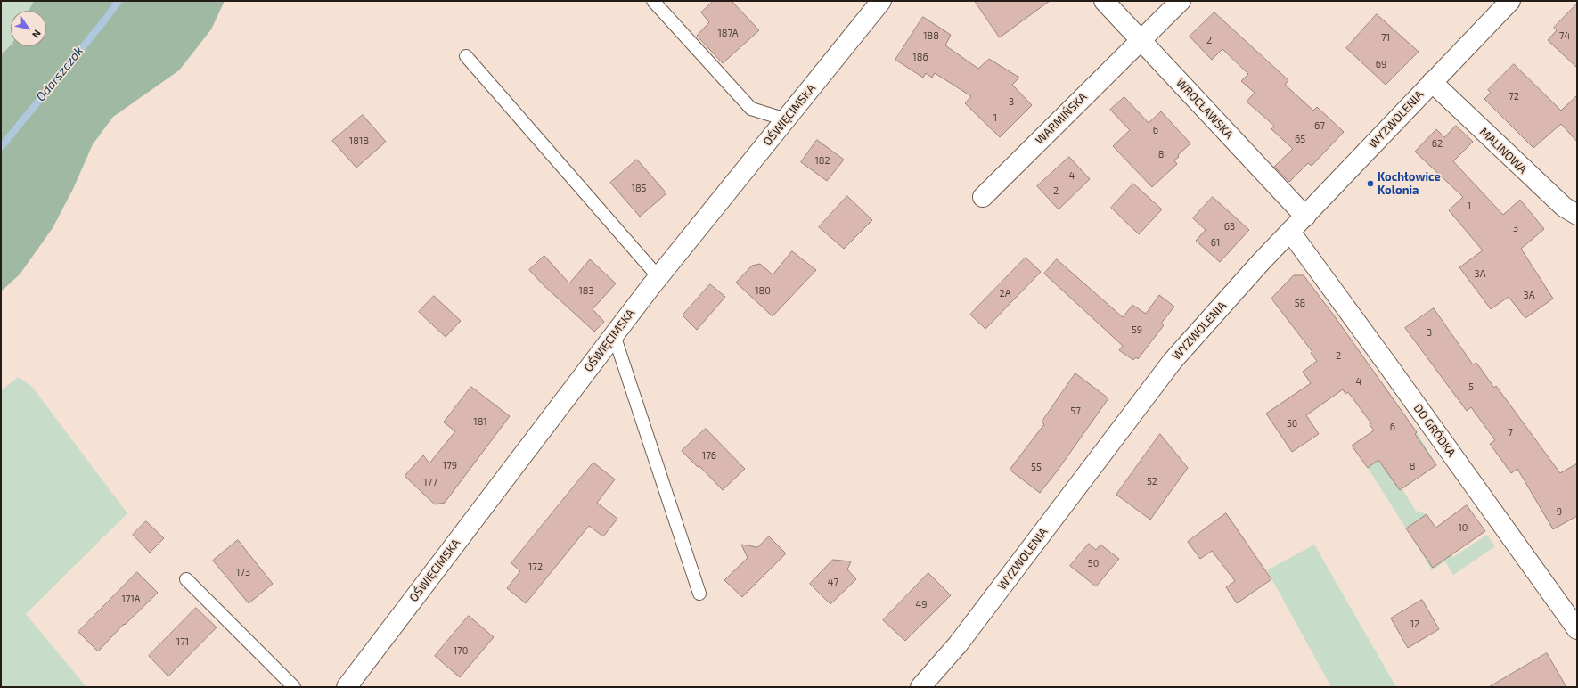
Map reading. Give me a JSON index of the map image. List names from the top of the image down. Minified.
{"streets":{"street":["WROCŁAWSKA","OŚWIĘCIMSKA","WARMIŃSKA","WYZWOLENIA","MALINOWA","DO GRÓDKA"]},"crossings":[["WROCŁAWSKA","WARMIŃSKA"],["WROCŁAWSKA","WYZWOLENIA"],["WYZWOLENIA","MALINOWA"],["WYZWOLENIA","DO GRÓDKA"]],"water":["Odarszczok"],"places":["Kochłowice Kolonia"],"house_numbers":["187A","188","74","71","2","186","69","72","3","1","67","6","65","181B","62","8","182","4","185","2","1","63","3","61","3A","183","180","2A","3A","58","59","3","2","4","5","57","181","56","6","7","176","179","8","55","52","177","9","10","50","172","173","47","171A","49","12","171","170"],"north":"bottom right"}
